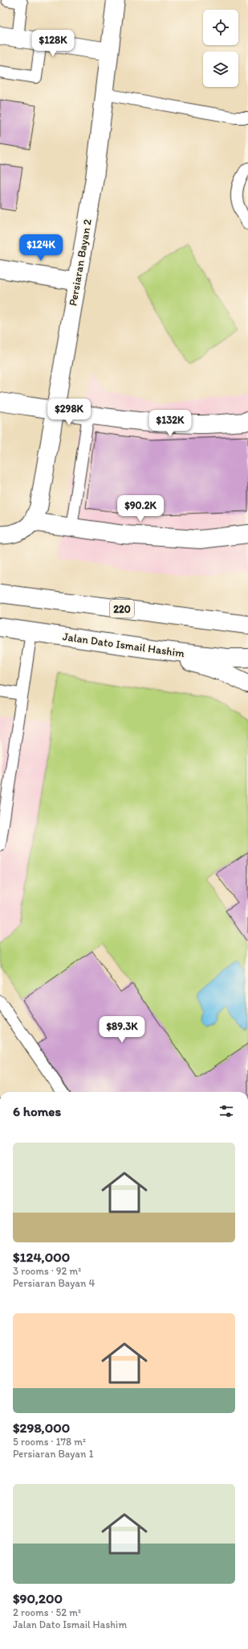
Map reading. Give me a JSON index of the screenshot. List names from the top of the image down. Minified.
{"streets":{"street":["Persiaran Bayan 2","220","Jalan Dato Ismail Hashim"]},"page":{"price":["$128K","$124K","$298K","$132K","$90.2K","$89.3K"],"heading":"6 homes","list":[{"name":"$124,000","note":"3 rooms · 92 m² · Persiaran Bayan 4"},{"name":"$298,000","note":"5 rooms · 178 m² · Persiaran Bayan 1"},{"name":"$90,200","note":"2 rooms · 52 m² · Jalan Dato Ismail Hashim"}]}}
